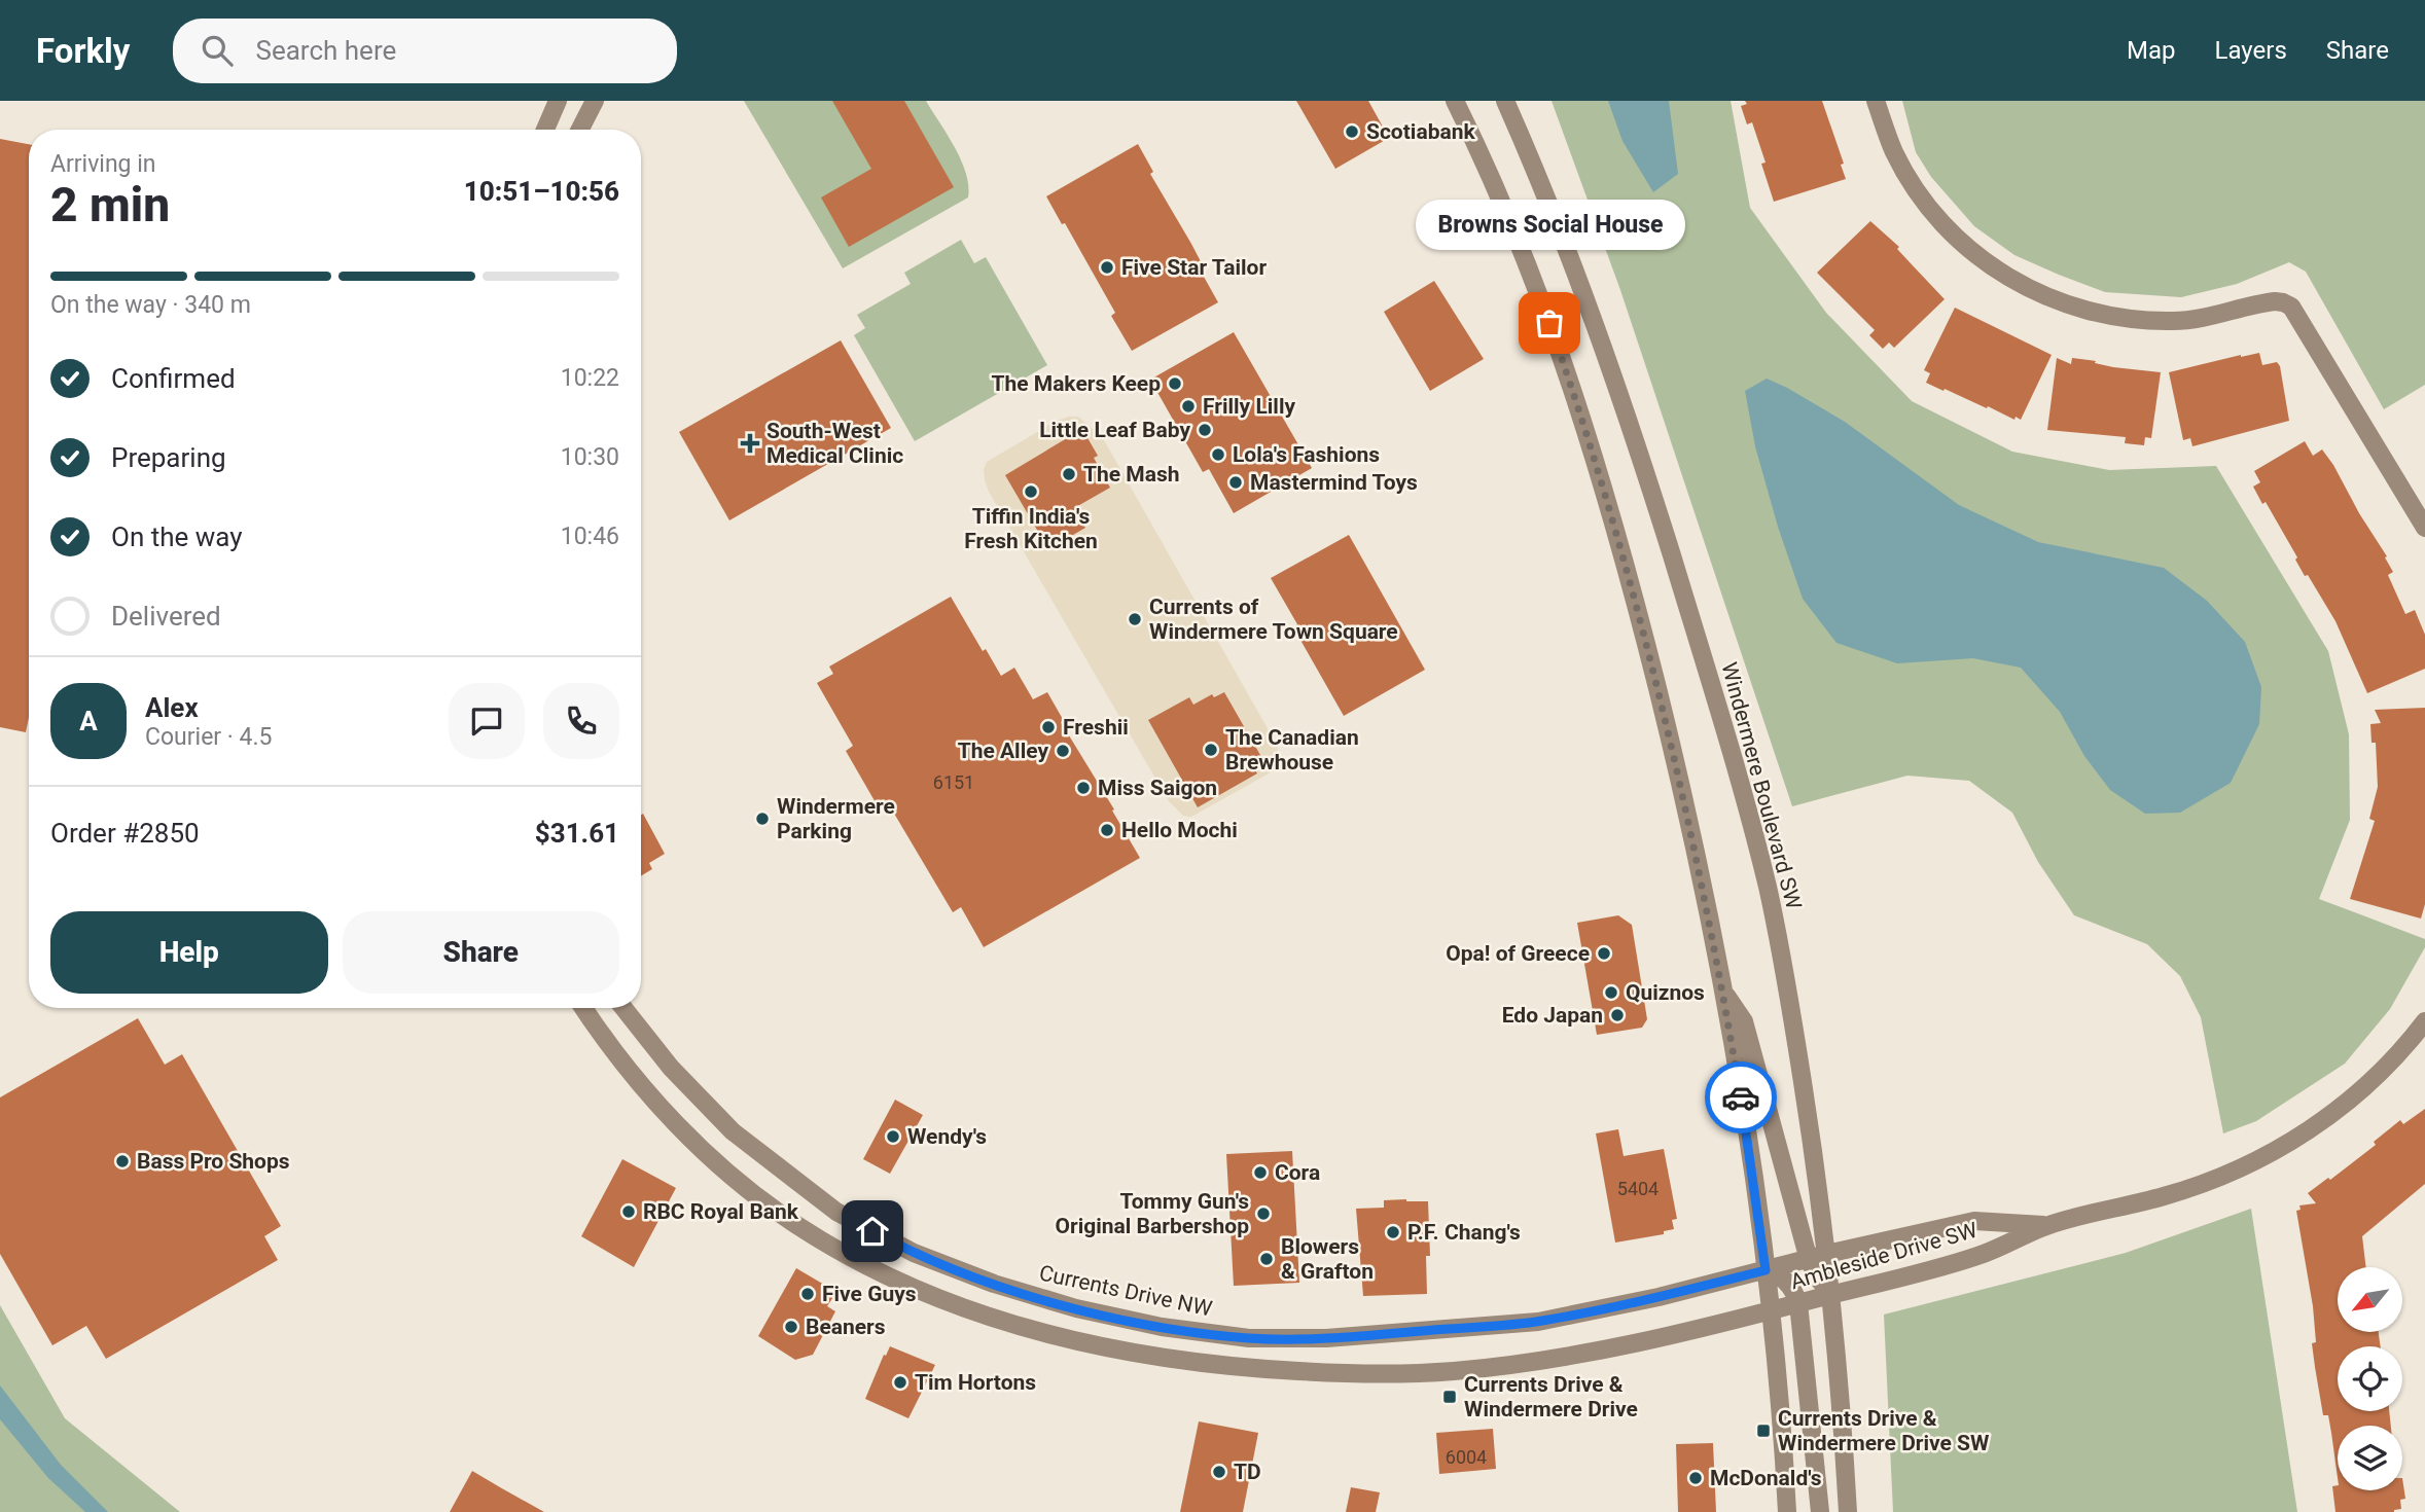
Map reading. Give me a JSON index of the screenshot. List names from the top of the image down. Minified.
{"streets":{"street":["Windermere Boulevard SW","Ambleside Drive SW","Currents Drive NW"]},"crossings":[["Windermere Boulevard SW","Ambleside Drive SW"],["Ambleside Drive SW","Currents Drive NW"]],"places":{"other":["Scotiabank","Five Star Tailor","Browns Social House","The Makers Keep","Frilly Lilly","Little Leaf Baby","Lola's Fashions","The Mash","Mastermind Toys","Tiffin India's Fresh Kitchen","Currents of Windermere Town Square","Freshii","The Canadian Brewhouse","The Alley","Miss Saigon","Windermere Parking","Hello Mochi","Opa! of Greece","Quiznos","Edo Japan","Wendy's","Bass Pro Shops","Cora","RBC Royal Bank","Tommy Gun's Original Barbershop","P.F. Chang's","Blowers & Grafton","Five Guys","Beaners","Tim Hortons","TD","McDonald's"],"health":["South-West Medical Clinic"],"transit":["Currents Drive & Windermere Drive","Currents Drive & Windermere Drive SW"]},"house_numbers":["6151","5404","6004"],"north":"bottom left","page":{"header":"Forkly","search":"Search here","nav":["Map","Layers","Share"],"heading":["2 min","Arriving in","10:51–10:56"],"panel":["Alex","Courier · 4.5","Order #2850","$31.61"],"bubble":"Browns Social House","bar":"On the way · 340 m","list":[["Confirmed","10:22"],["Preparing","10:30"],["On the way","10:46"],"Delivered"],"round":"A","buttons":["Help","Share"]}}
